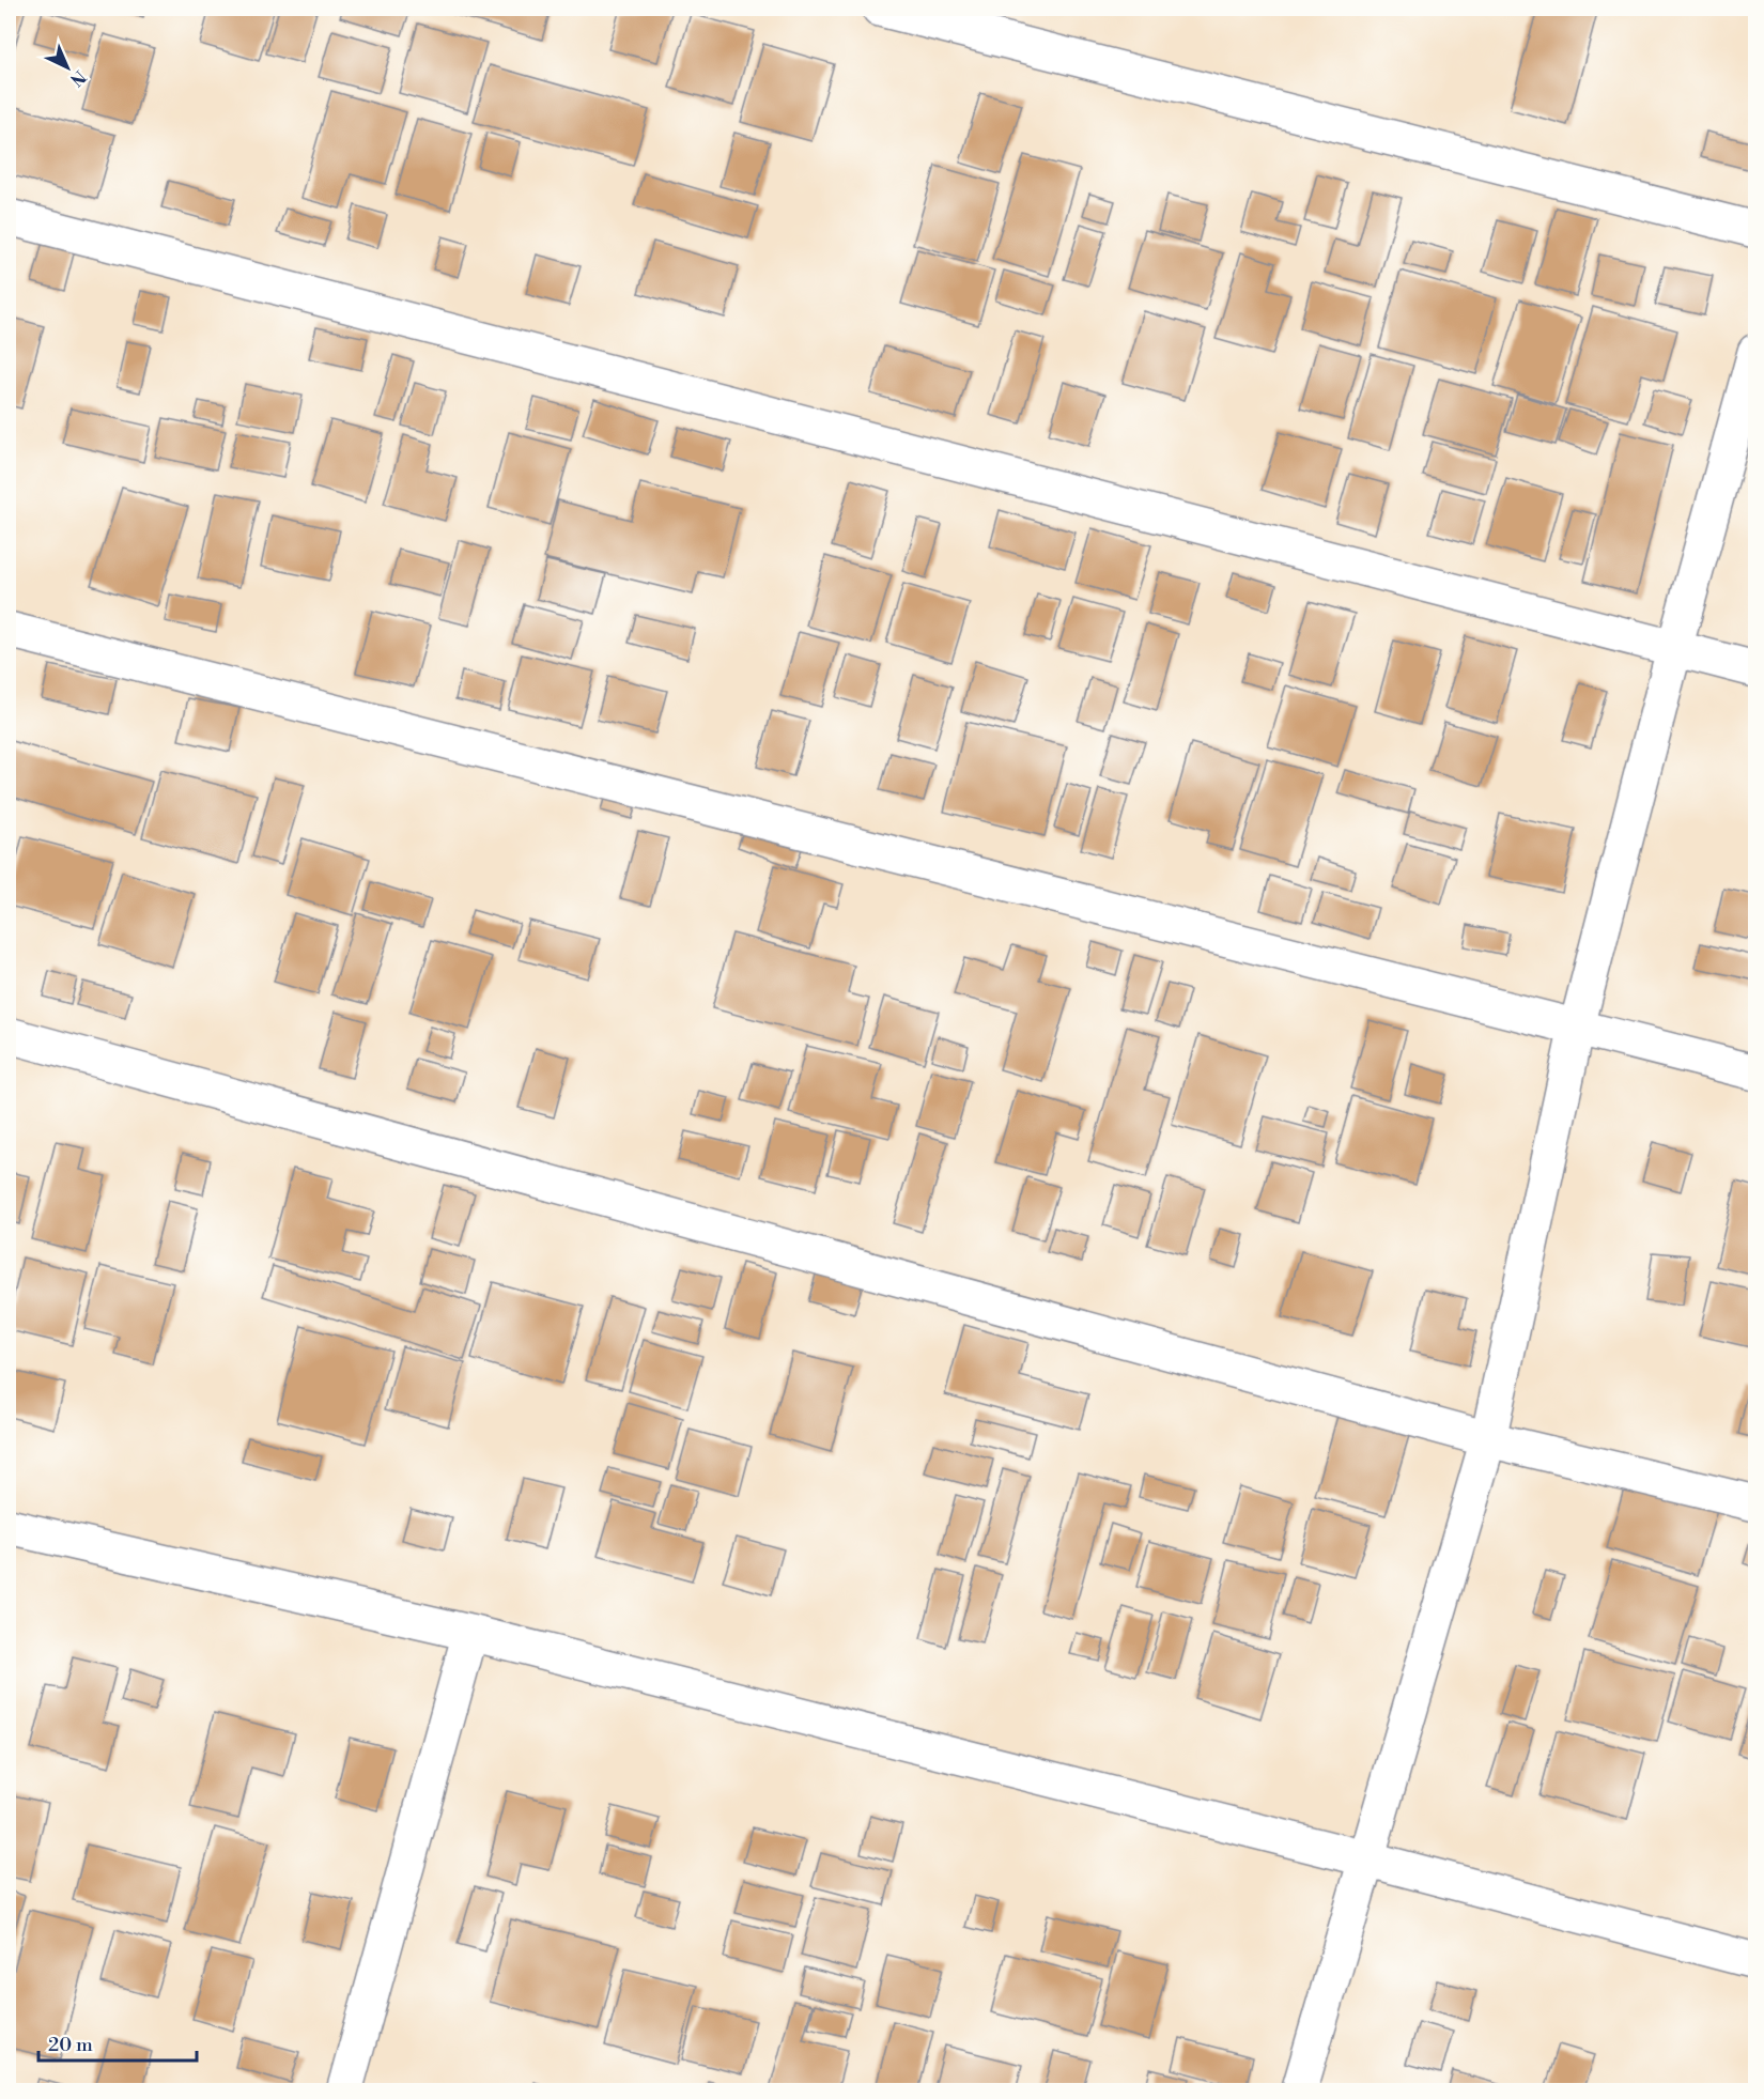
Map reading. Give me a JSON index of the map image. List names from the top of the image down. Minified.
{"scale_bar":"20 m","north":"bottom right"}
